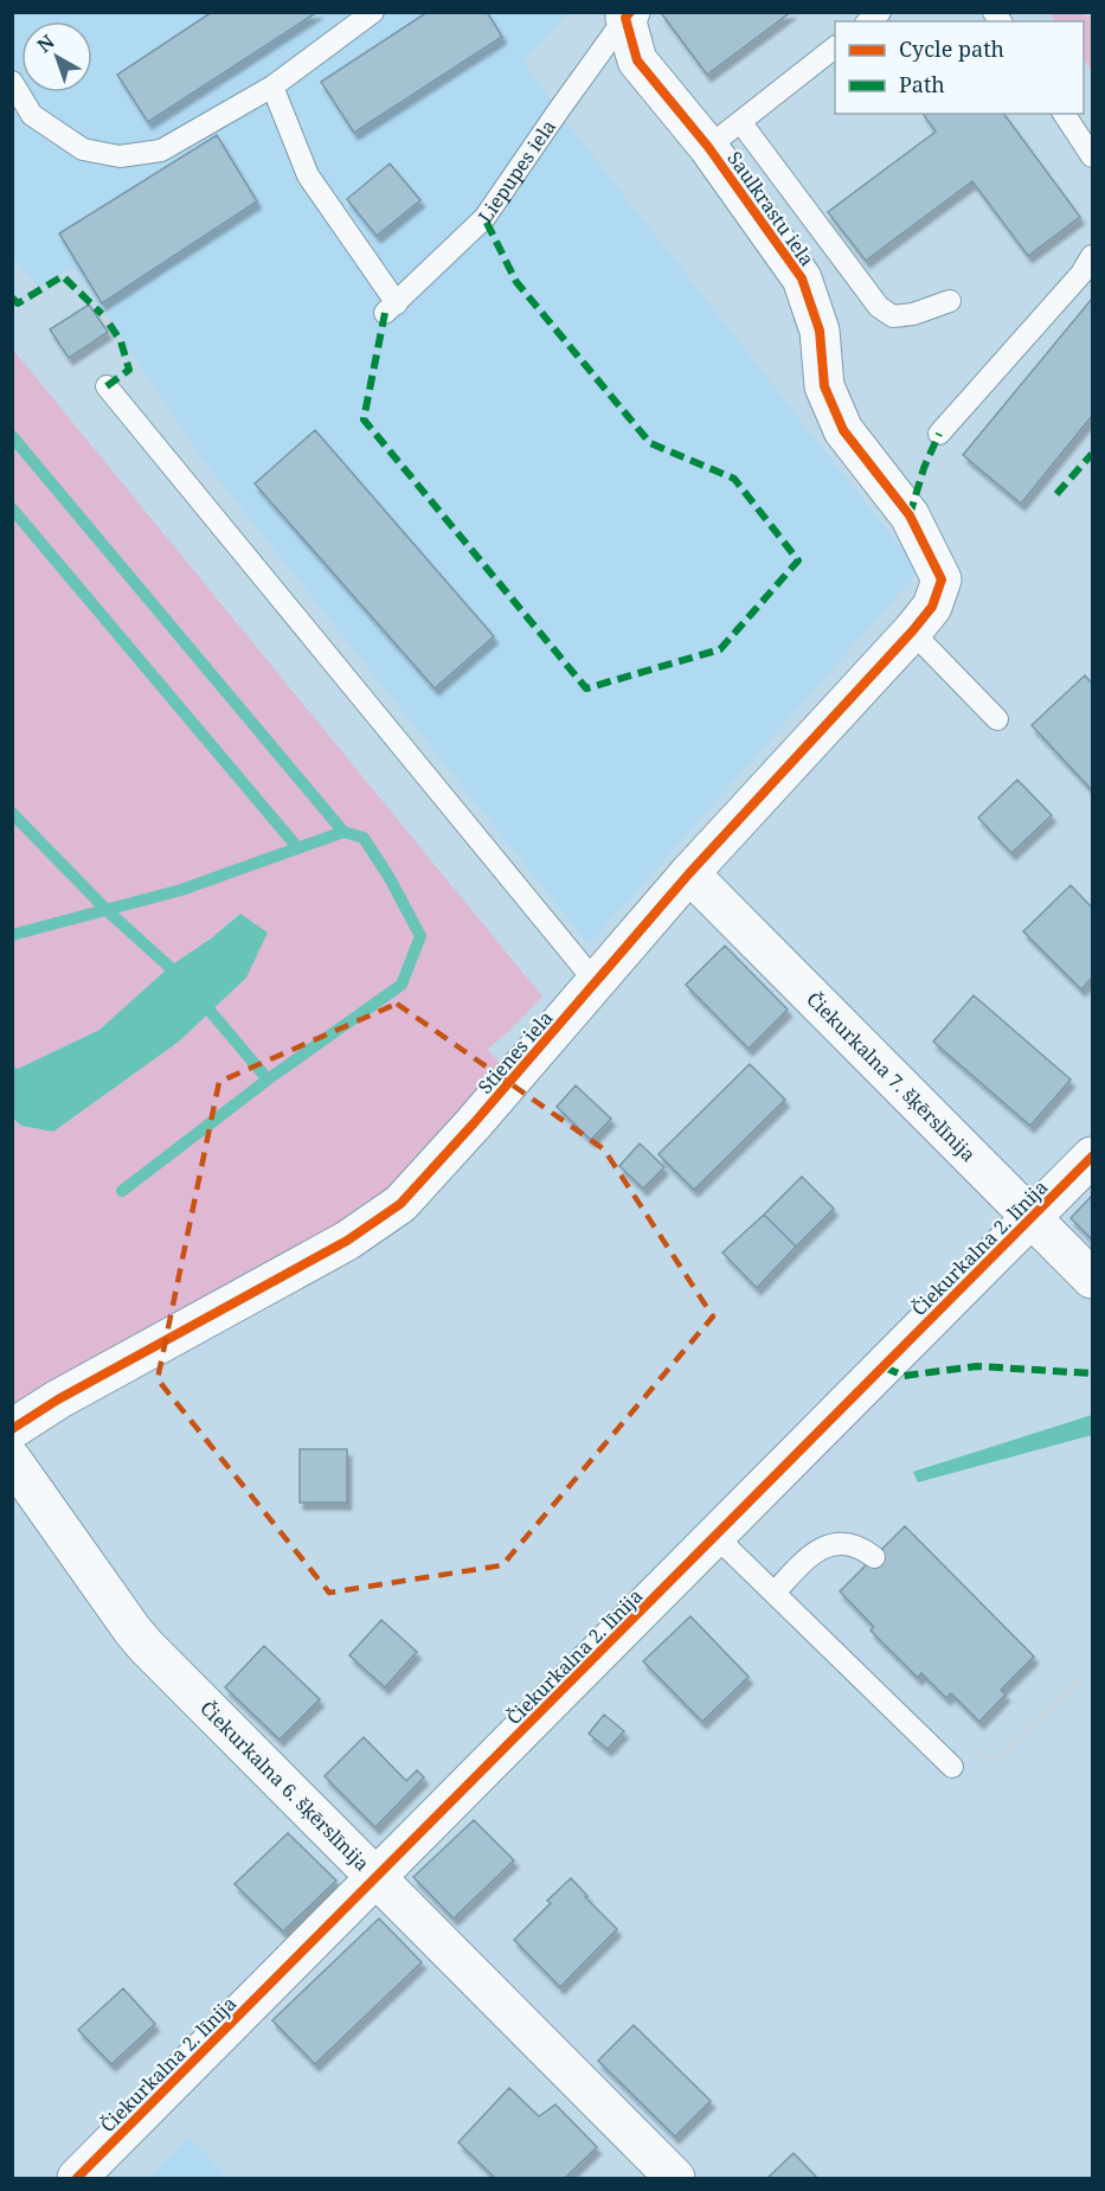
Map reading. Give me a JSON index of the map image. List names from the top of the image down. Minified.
{"streets":{"street":["Saulkrastu iela","Stienes iela","Čiekurkalna 7. šķērslīnija","Čiekurkalna 2. līnija","Čiekurkalna 6. šķērslīnija"],"lane":["Liepupes iela"]},"crossings":[["Liepupes iela","Saulkrastu iela"],["Saulkrastu iela","Stienes iela"],["Stienes iela","Čiekurkalna 7. šķērslīnija"],["Čiekurkalna 7. šķērslīnija","Čiekurkalna 2. līnija"],["Čiekurkalna 2. līnija","Čiekurkalna 6. šķērslīnija"]],"legend":["Cycle path","Path"],"north":"top left"}
